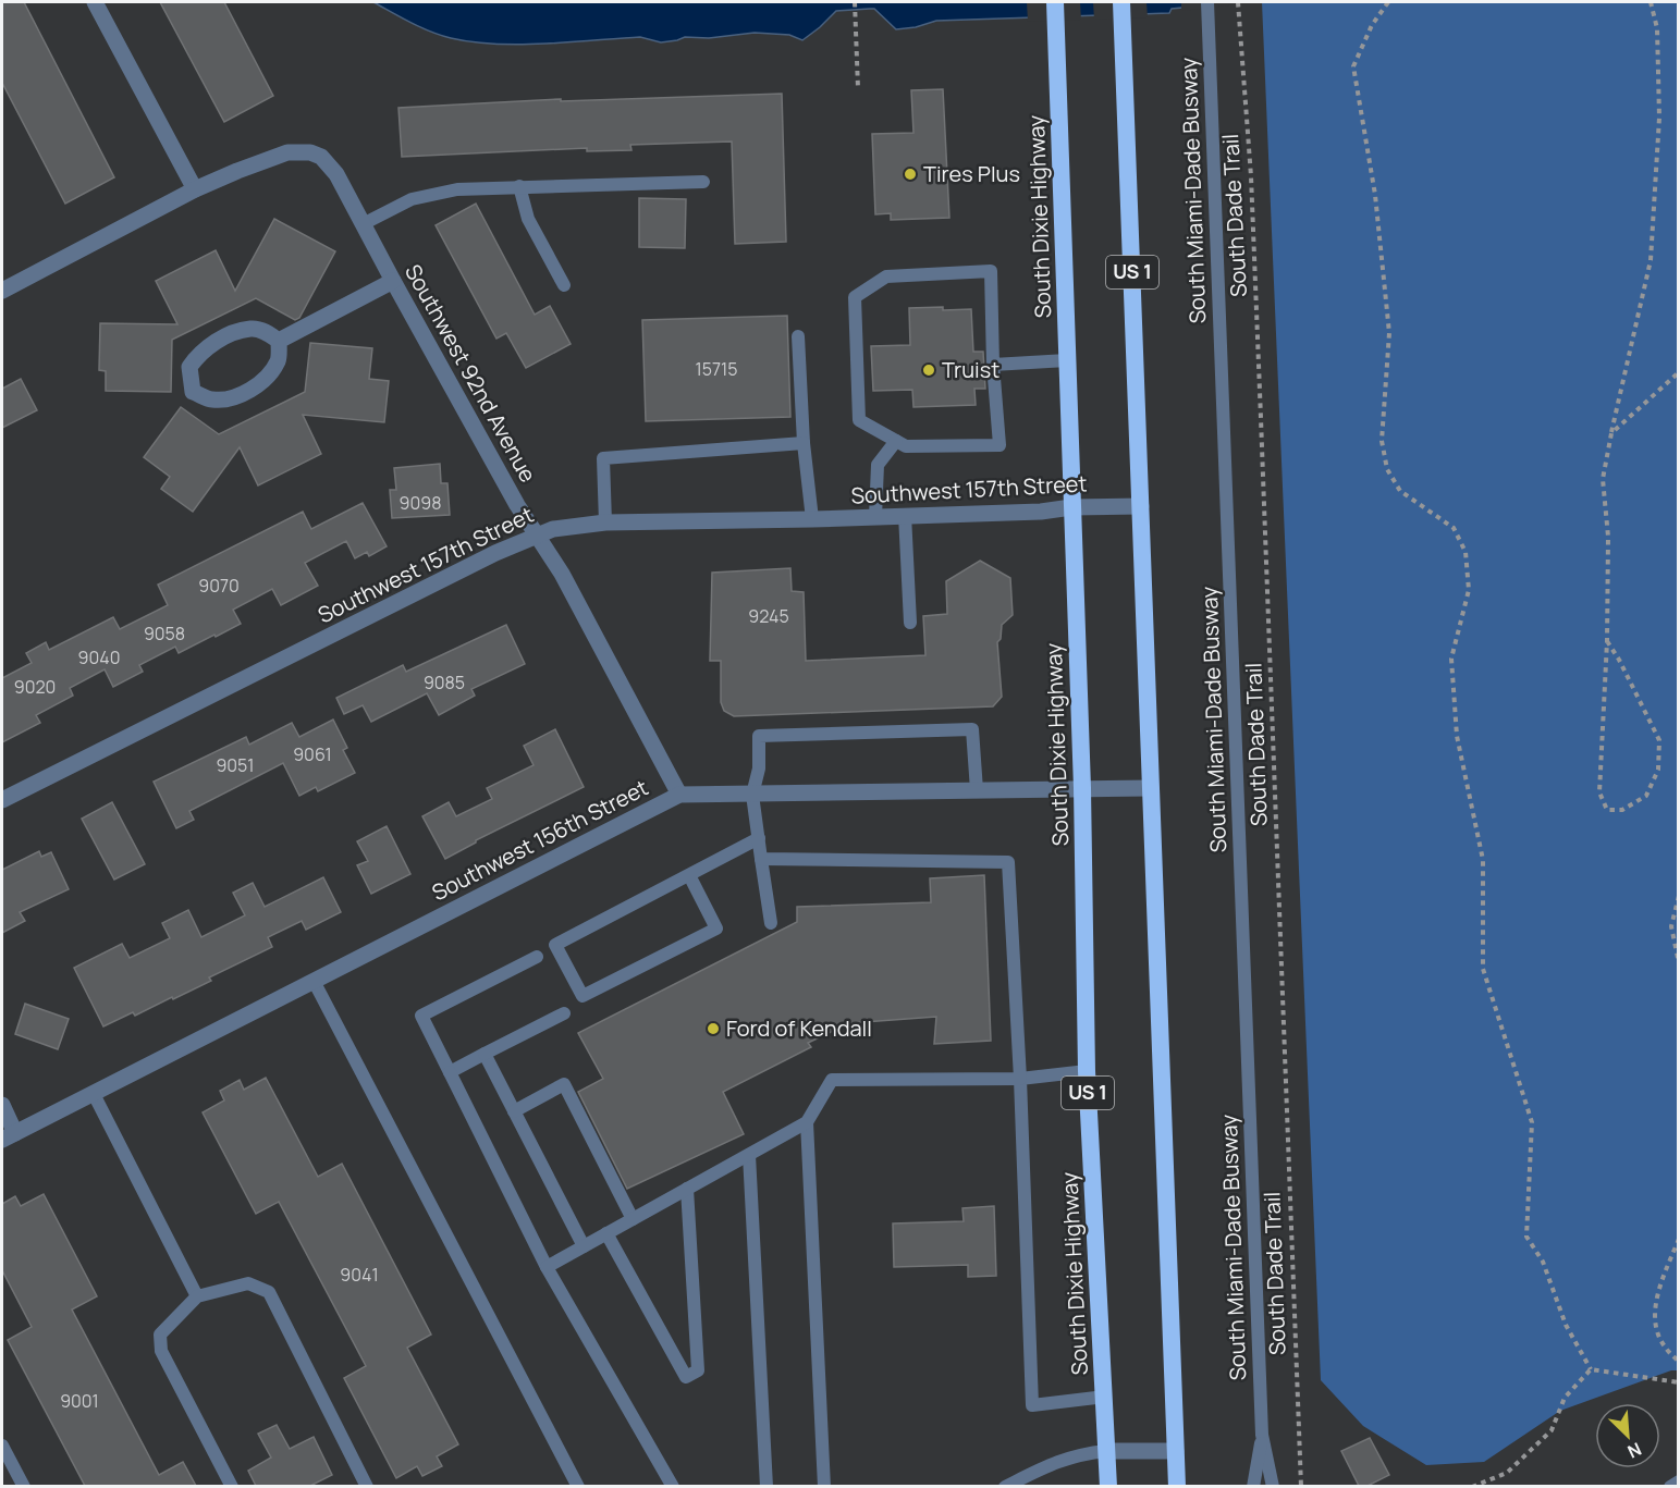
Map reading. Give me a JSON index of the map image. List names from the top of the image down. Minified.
{"streets":{"highway":["South Dixie Highway","US 1"],"street":["Southwest 92nd Avenue","Southwest 157th Street","Southwest 156th Street"],"lane":["South Miami-Dade Busway"],"path":["South Dade Trail"]},"crossings":[["South Dixie Highway","Southwest 157th Street"],["South Dixie Highway","Southwest 156th Street"],["US 1","Southwest 157th Street"],["US 1","Southwest 156th Street"],["Southwest 92nd Avenue","Southwest 157th Street"],["Southwest 92nd Avenue","Southwest 156th Street"]],"places":["Tires Plus","Truist","Ford of Kendall"],"house_numbers":["15715","9098","9070","9245","9058","9040","9085","9020","9061","9051","9041","9001"],"north":"bottom right"}
